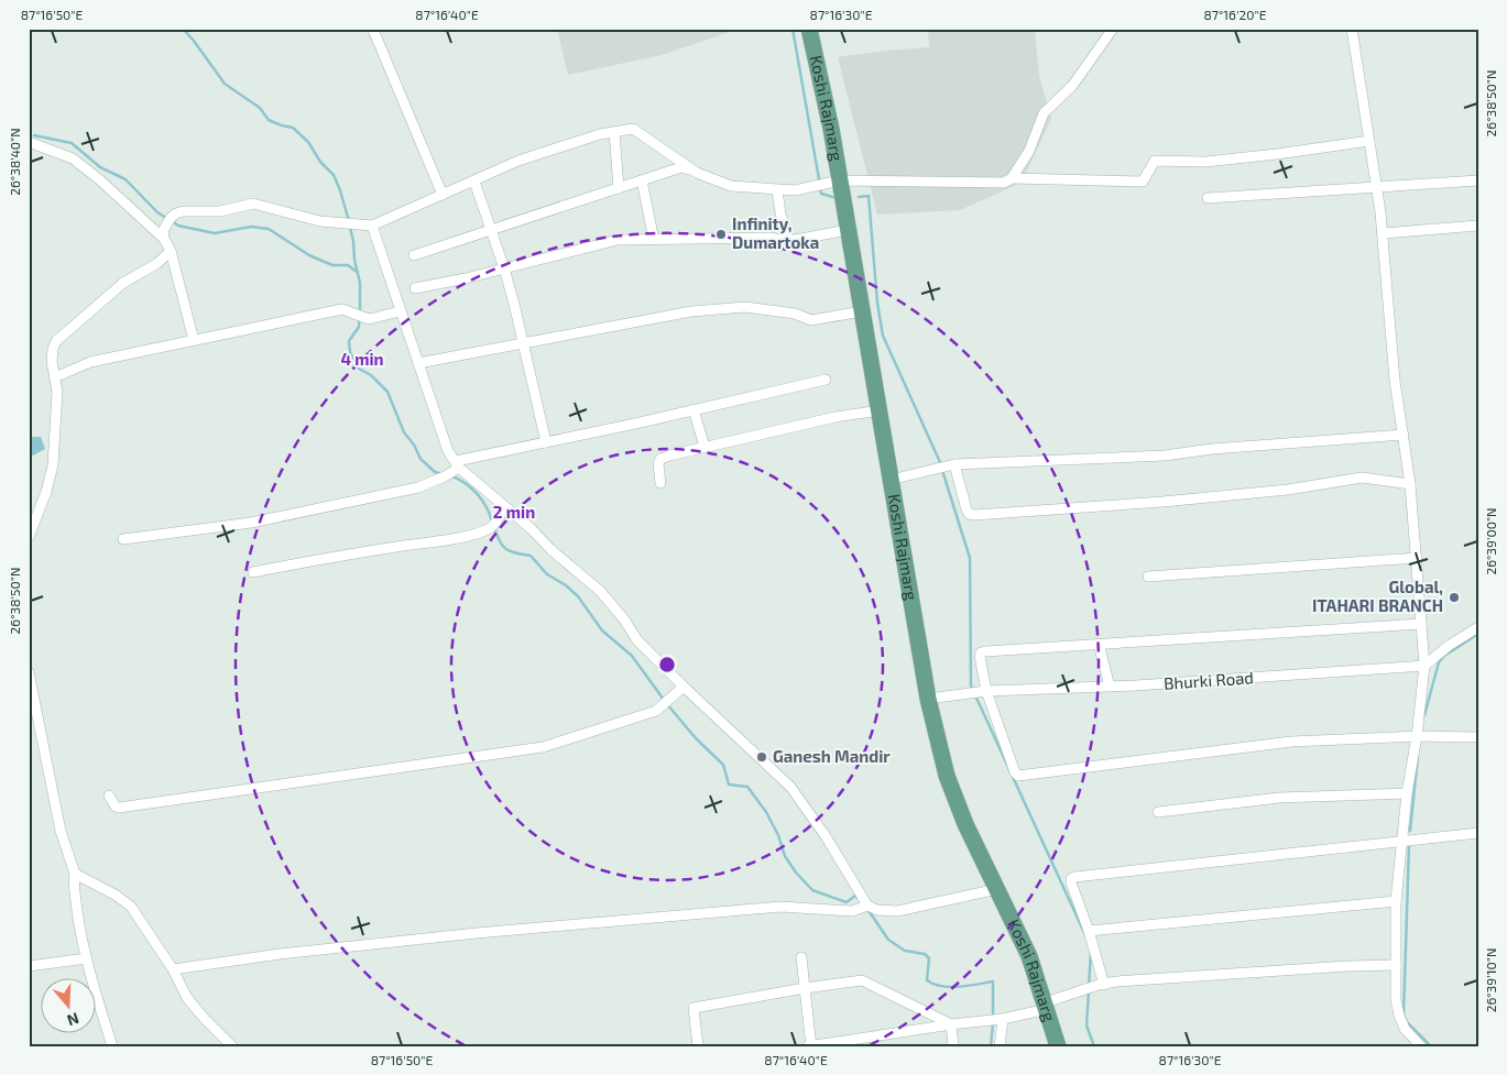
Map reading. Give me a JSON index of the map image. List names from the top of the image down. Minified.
{"streets":{"main road":["Koshi Rajmarg"],"street":["Bhurki Road"]},"crossings":[["Koshi Rajmarg","Bhurki Road"]],"places":["Infinity, Dumartoka","Global, ITAHARI BRANCH","Ganesh Mandir"],"north":"bottom","coordinates":["87°16'50\"E","87°16'40\"E","87°16'30\"E","87°16'20\"E","26°38'50\"N","26°38'40\"N","26°39'00\"N","26°39'10\"N"],"rings":["4 min","2 min"]}
